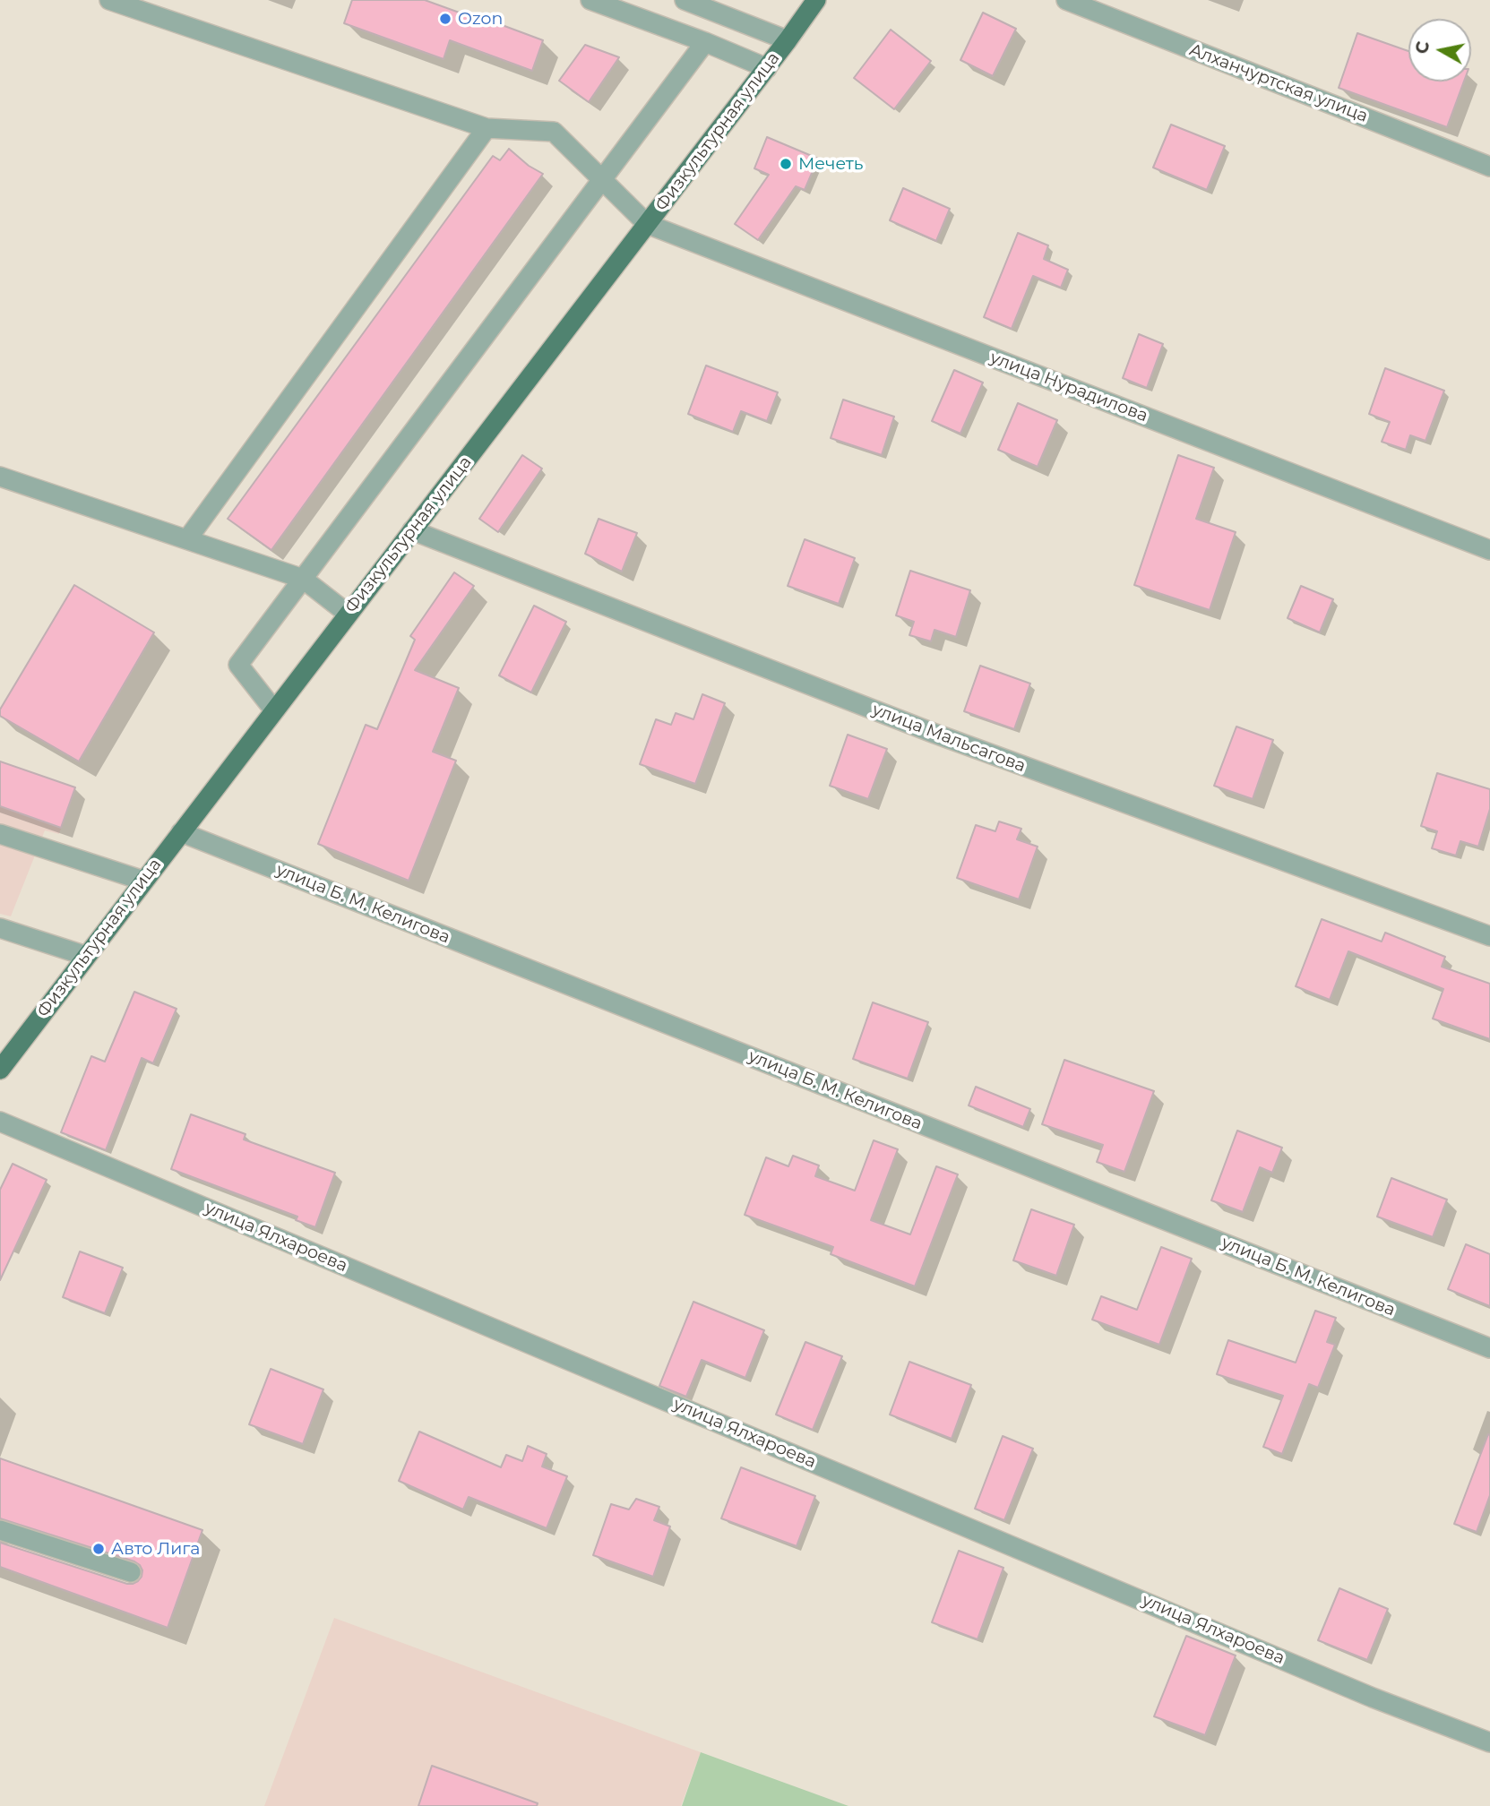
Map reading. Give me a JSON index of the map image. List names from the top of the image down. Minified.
{"streets":{"main road":["Физкультурная улица"],"street":["Алханчуртская улица","улица Нурадилова","улица Мальсагова","улица Б. М. Келигова","улица Ялхароева"]},"crossings":[["Физкультурная улица","улица Нурадилова"],["Физкультурная улица","улица Мальсагова"],["Физкультурная улица","улица Б. М. Келигова"]],"places":["Ozon","Мечеть","Авто Лига"],"north":"left"}
